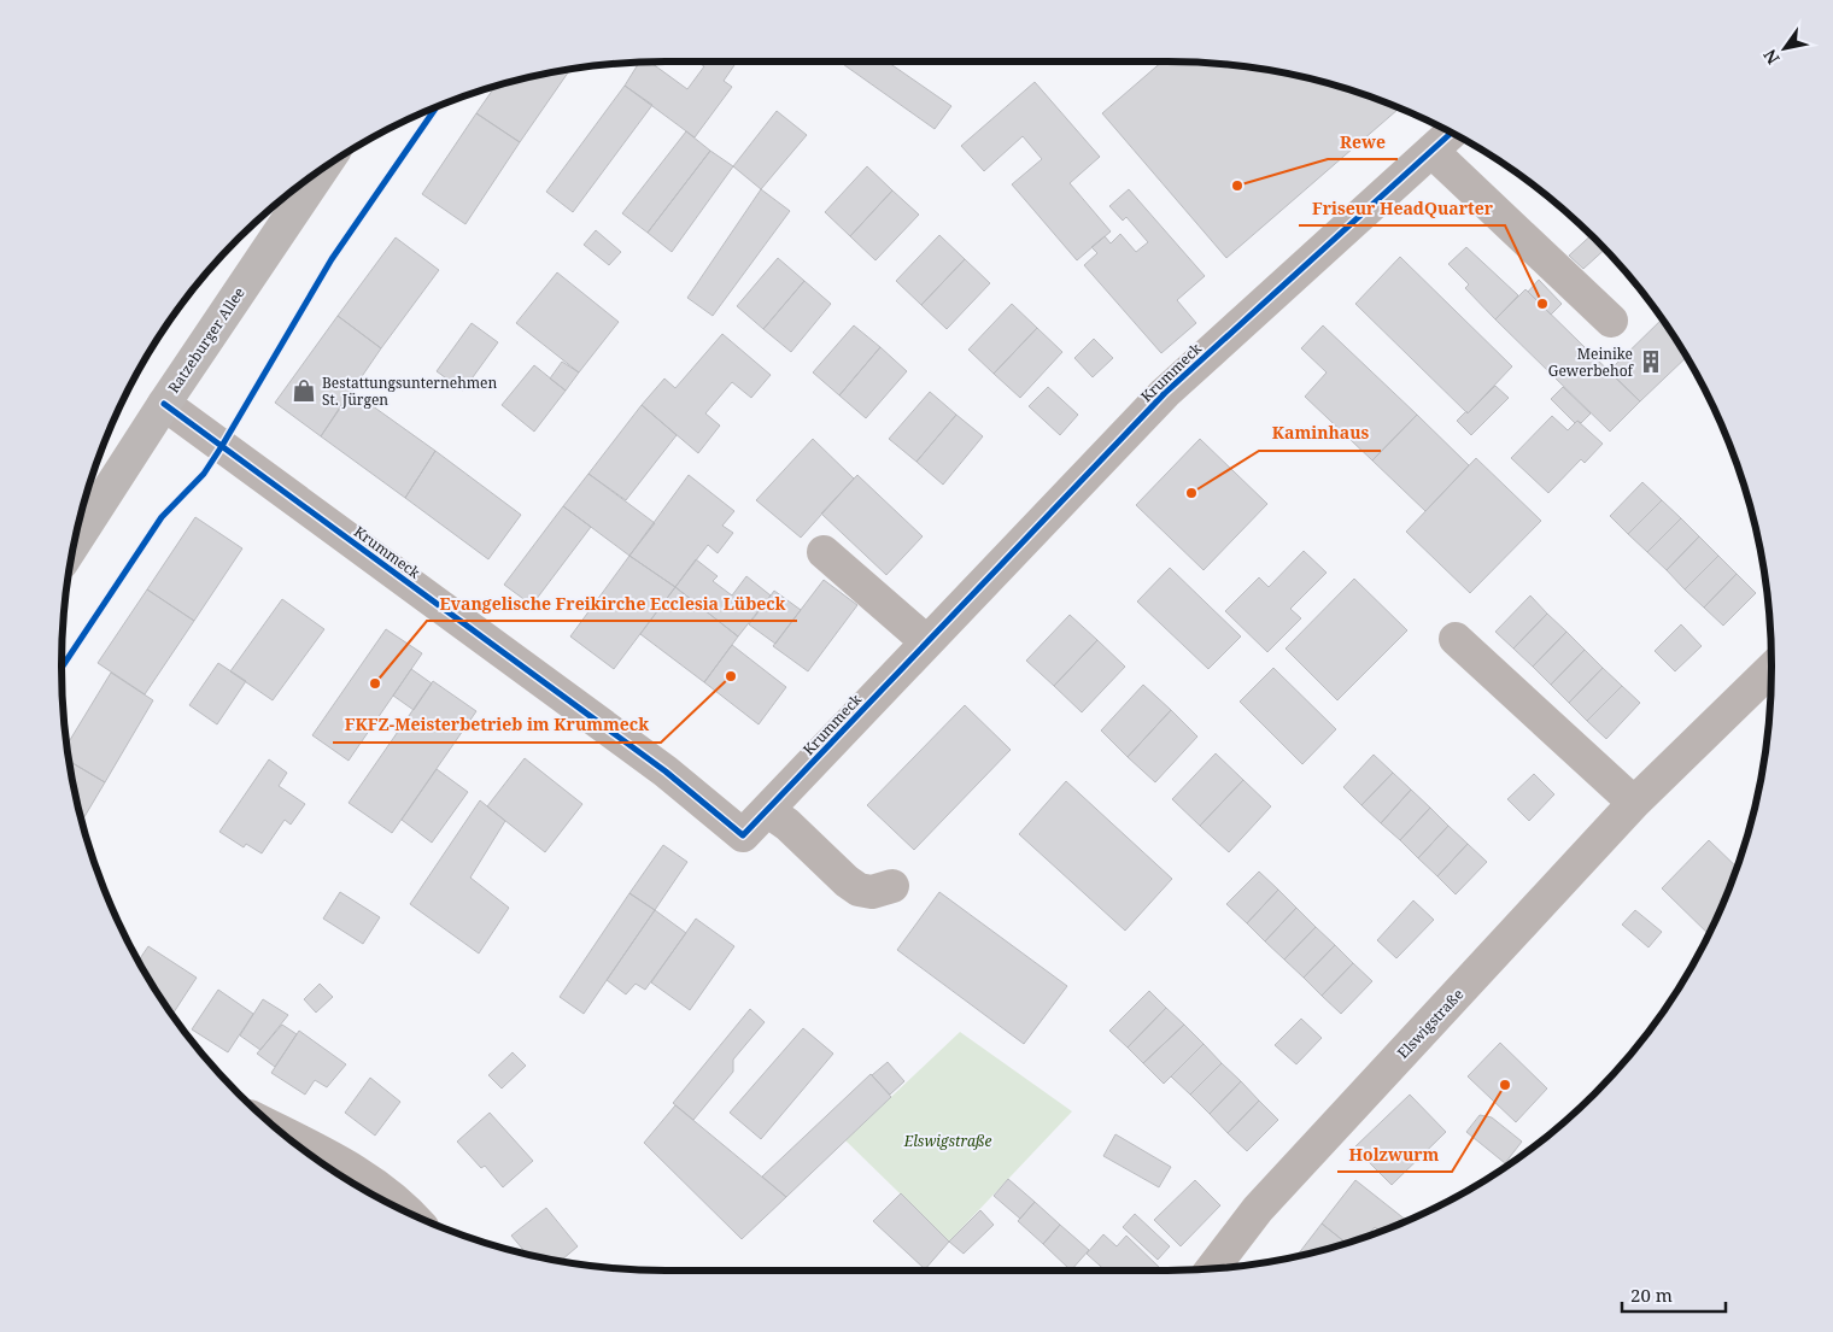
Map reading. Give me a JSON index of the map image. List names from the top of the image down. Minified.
{"streets":{"main road":["Ratzeburger Allee"],"street":["Krummeck","Elswigstraße"]},"crossings":[["Ratzeburger Allee","Krummeck"]],"parks":["Elswigstraße"],"places":{"other":["Rewe","Friseur HeadQuarter","Kaminhaus","FKFZ-Meisterbetrieb im Krummeck","Evangelische Freikirche Ecclesia Lübeck","Holzwurm"],"building":["Meinike Gewerbehof"],"shop":["Bestattungsunternehmen St. Jürgen"]},"scale_bar":"20 m","north":"bottom left"}
